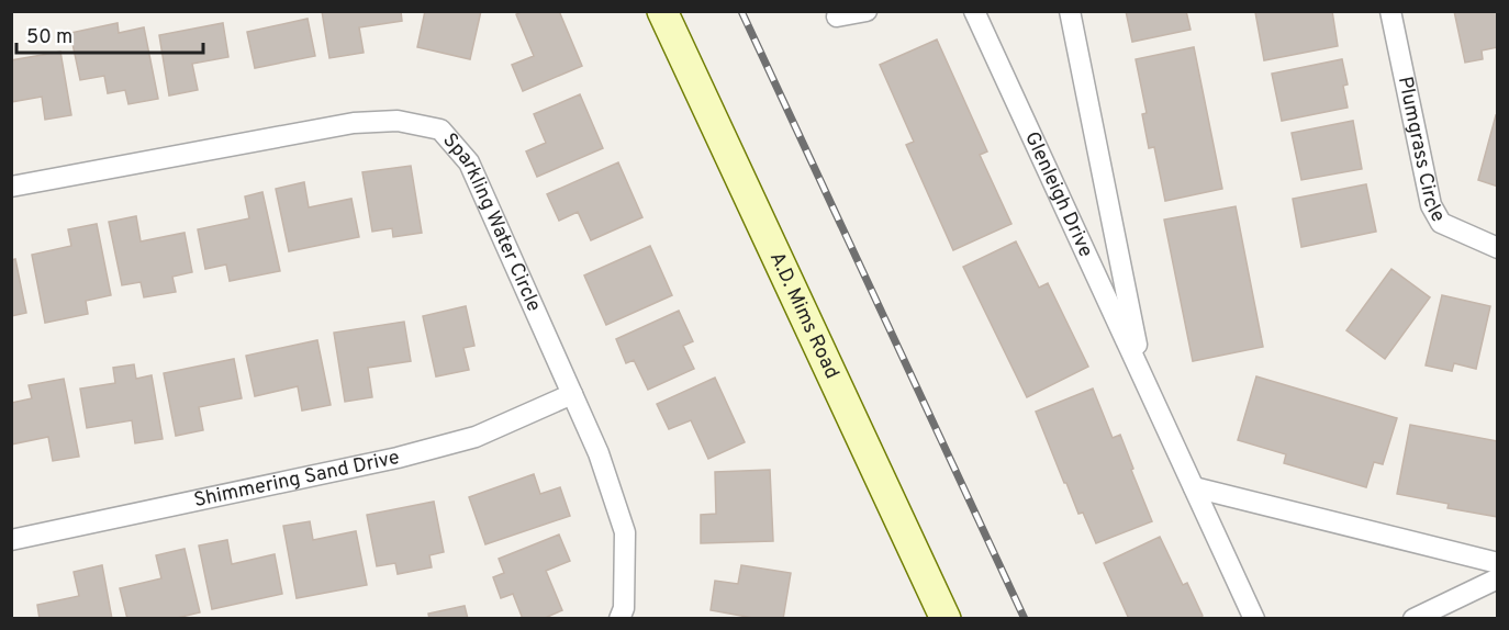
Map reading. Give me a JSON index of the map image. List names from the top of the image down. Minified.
{"streets":{"street":["Plumgrass Circle","Glenleigh Drive","Sparkling Water Circle","A.D. Mims Road","Shimmering Sand Drive"]},"crossings":[["Sparkling Water Circle","Shimmering Sand Drive"]],"scale_bar":"50 m"}
